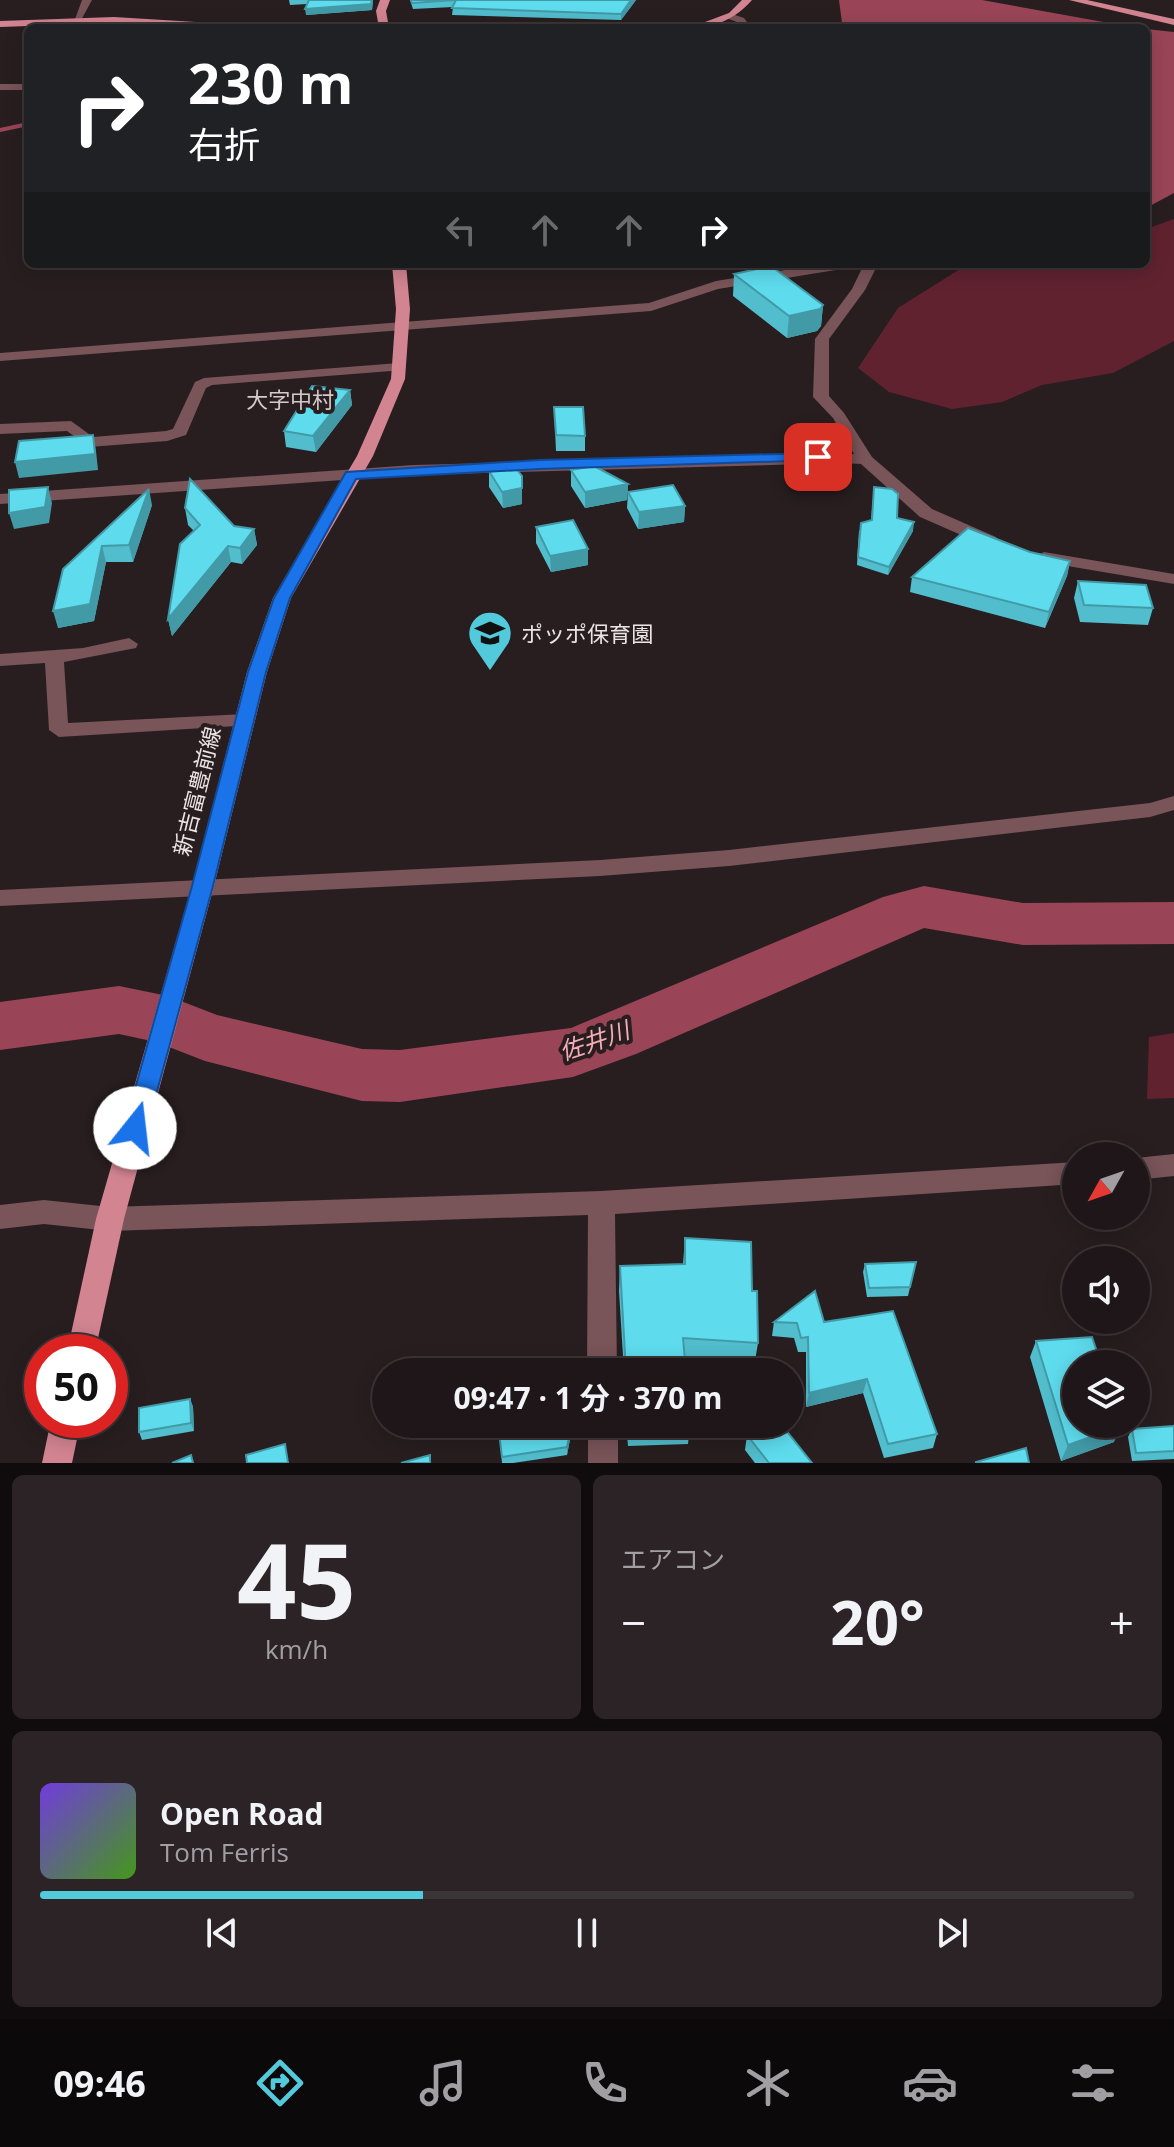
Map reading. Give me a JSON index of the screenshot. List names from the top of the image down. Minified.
{"streets":{"main road":["新吉富豊前線"]},"districts":["大字中村"],"water":["佐井川"],"places":{"school or university":["ポッポ保育園"]},"north":"bottom left","page":{"turn":["230 m","右折"],"limit":"50","trip":"09:47 · 1 分 · 370 m","tile":[["45","km/h"],"エアコン"],"heat":["−","20°","+"],"song":["Open Road","Tom Ferris"],"tabs":"09:46"}}
